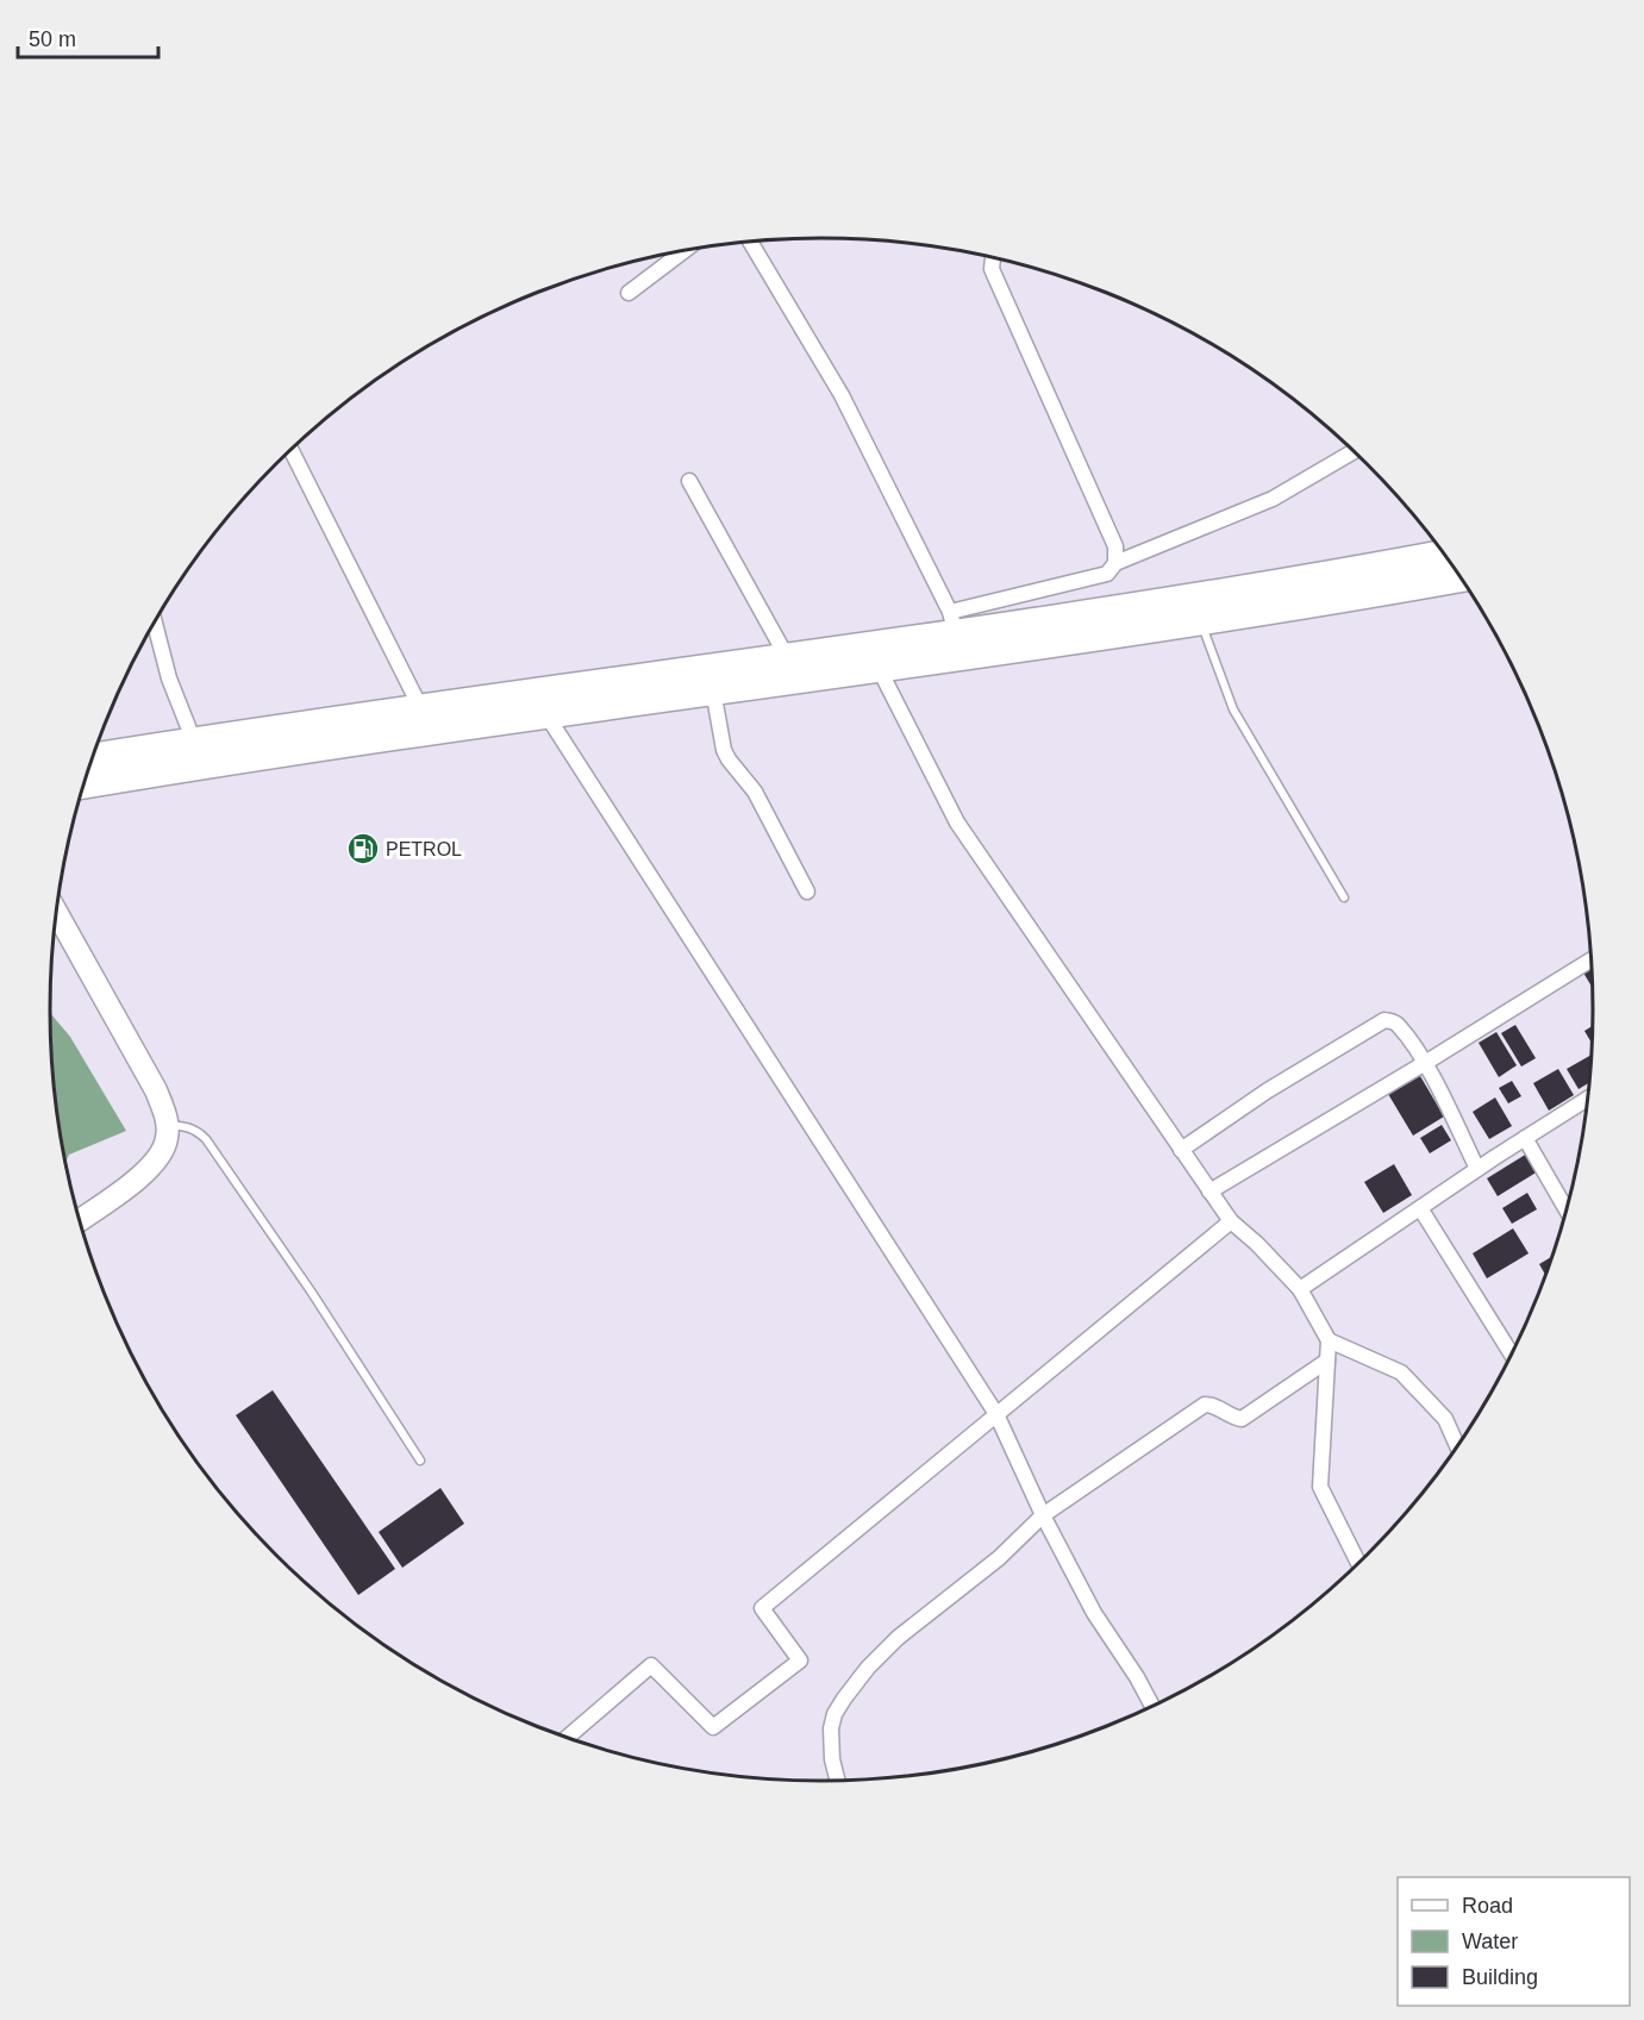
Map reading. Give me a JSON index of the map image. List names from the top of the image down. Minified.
{"places":{"fuel station":["PETROL"]},"legend":["Road","Water","Building"],"scale_bar":"50 m"}
